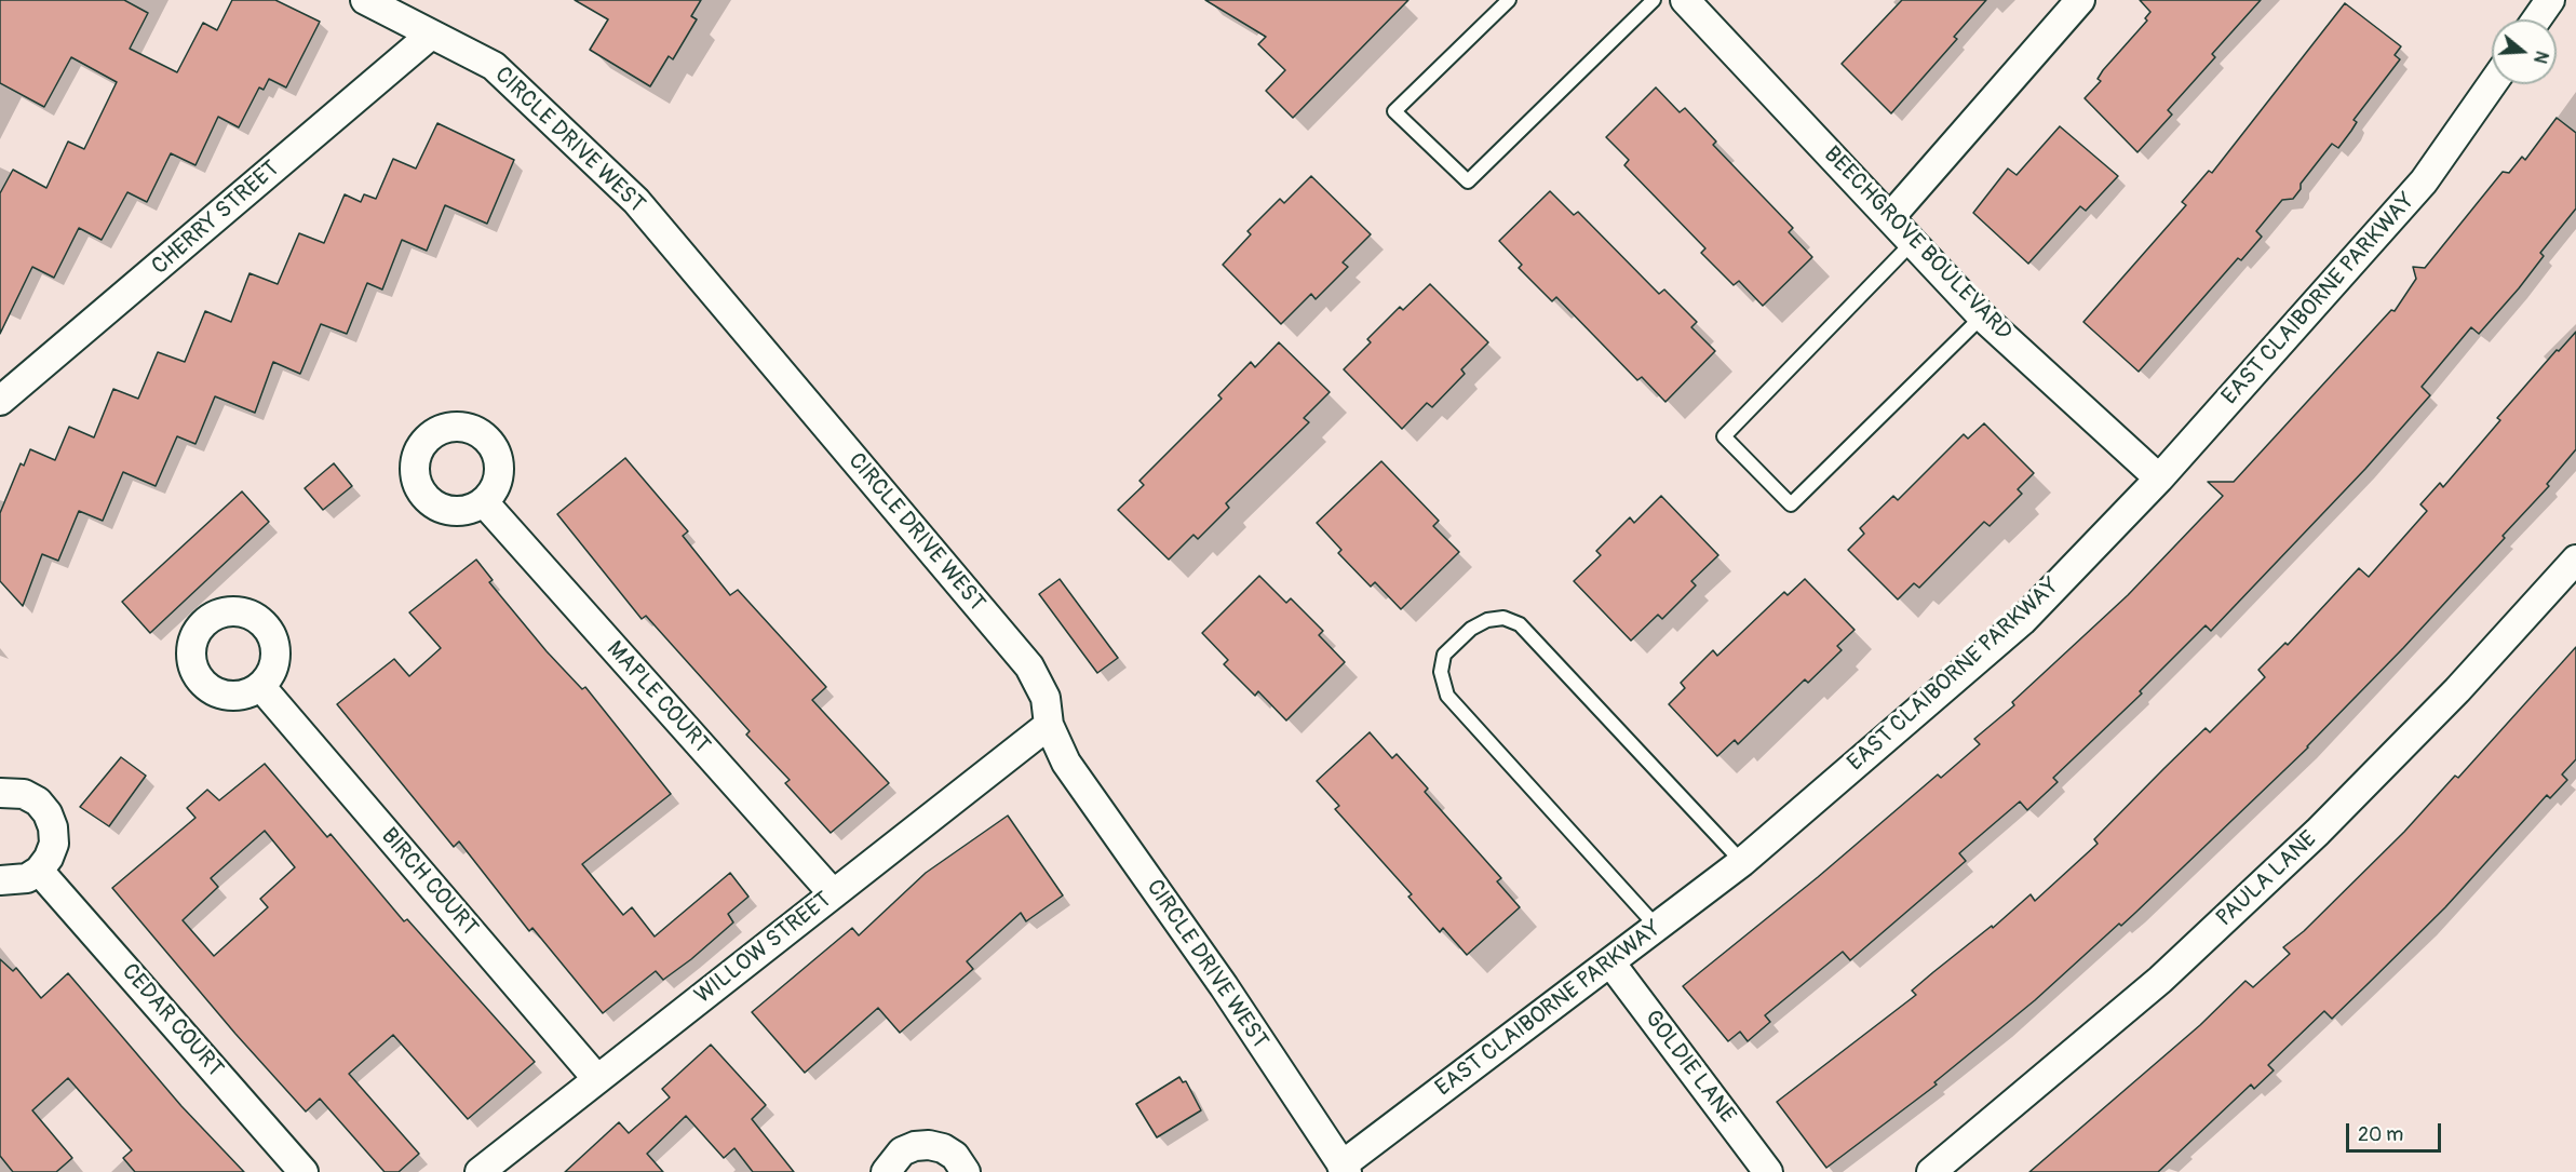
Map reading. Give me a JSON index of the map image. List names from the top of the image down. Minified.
{"streets":{"street":["CIRCLE DRIVE WEST","CHERRY STREET","BEECHGROVE BOULEVARD","EAST CLAIBORNE PARKWAY","MAPLE COURT","PAULA LANE","BIRCH COURT","WILLOW STREET","CEDAR COURT","GOLDIE LANE"]},"crossings":[["CIRCLE DRIVE WEST","CHERRY STREET"],["CIRCLE DRIVE WEST","EAST CLAIBORNE PARKWAY"],["CIRCLE DRIVE WEST","WILLOW STREET"],["BEECHGROVE BOULEVARD","EAST CLAIBORNE PARKWAY"],["EAST CLAIBORNE PARKWAY","GOLDIE LANE"],["MAPLE COURT","WILLOW STREET"],["BIRCH COURT","WILLOW STREET"]],"scale_bar":"20 m","north":"right"}
